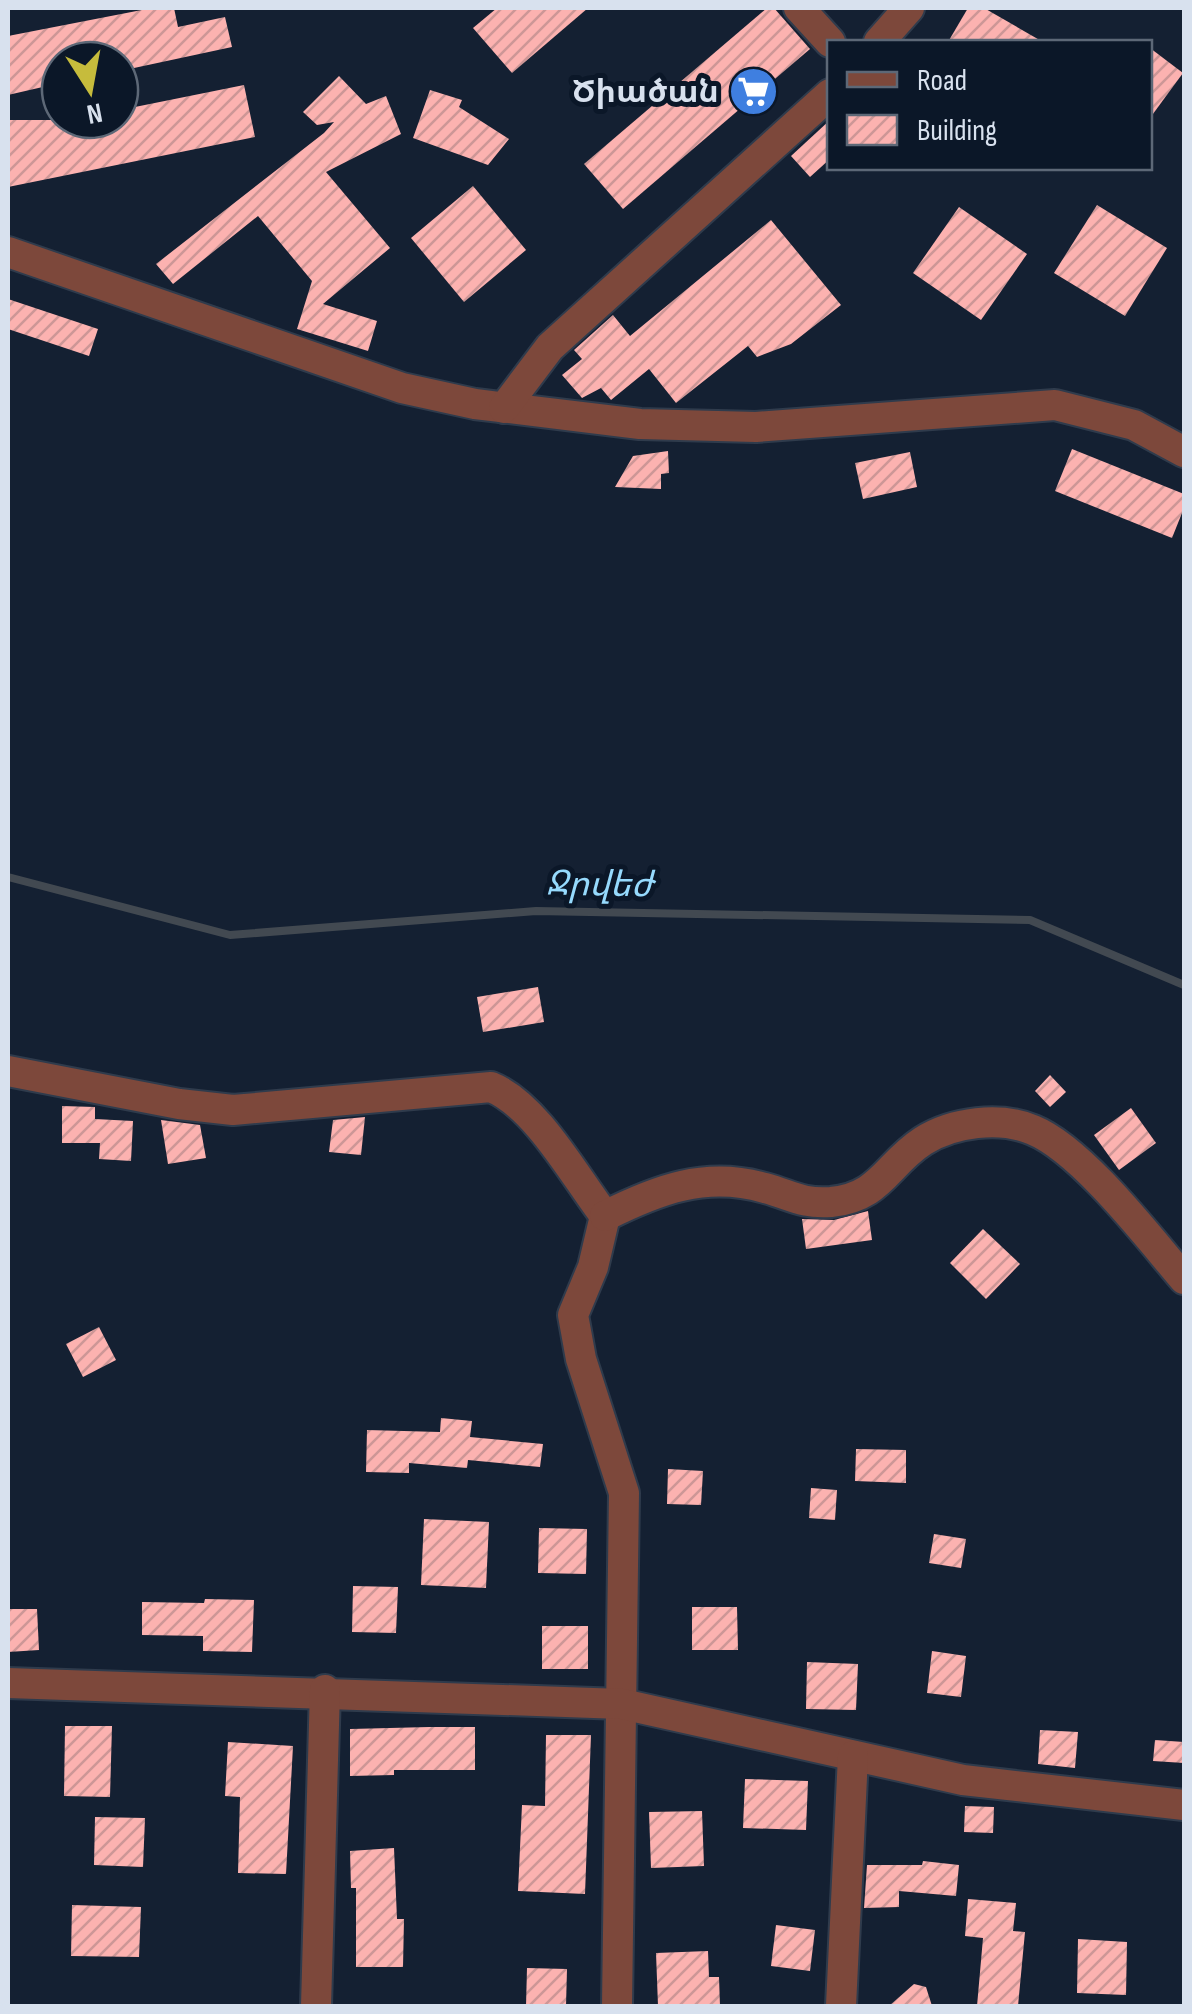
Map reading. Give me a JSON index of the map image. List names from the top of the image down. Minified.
{"water":["Ջրվեժ"],"places":{"supermarket":["Ծիածան"]},"legend":["Road","Building"],"north":"bottom"}
